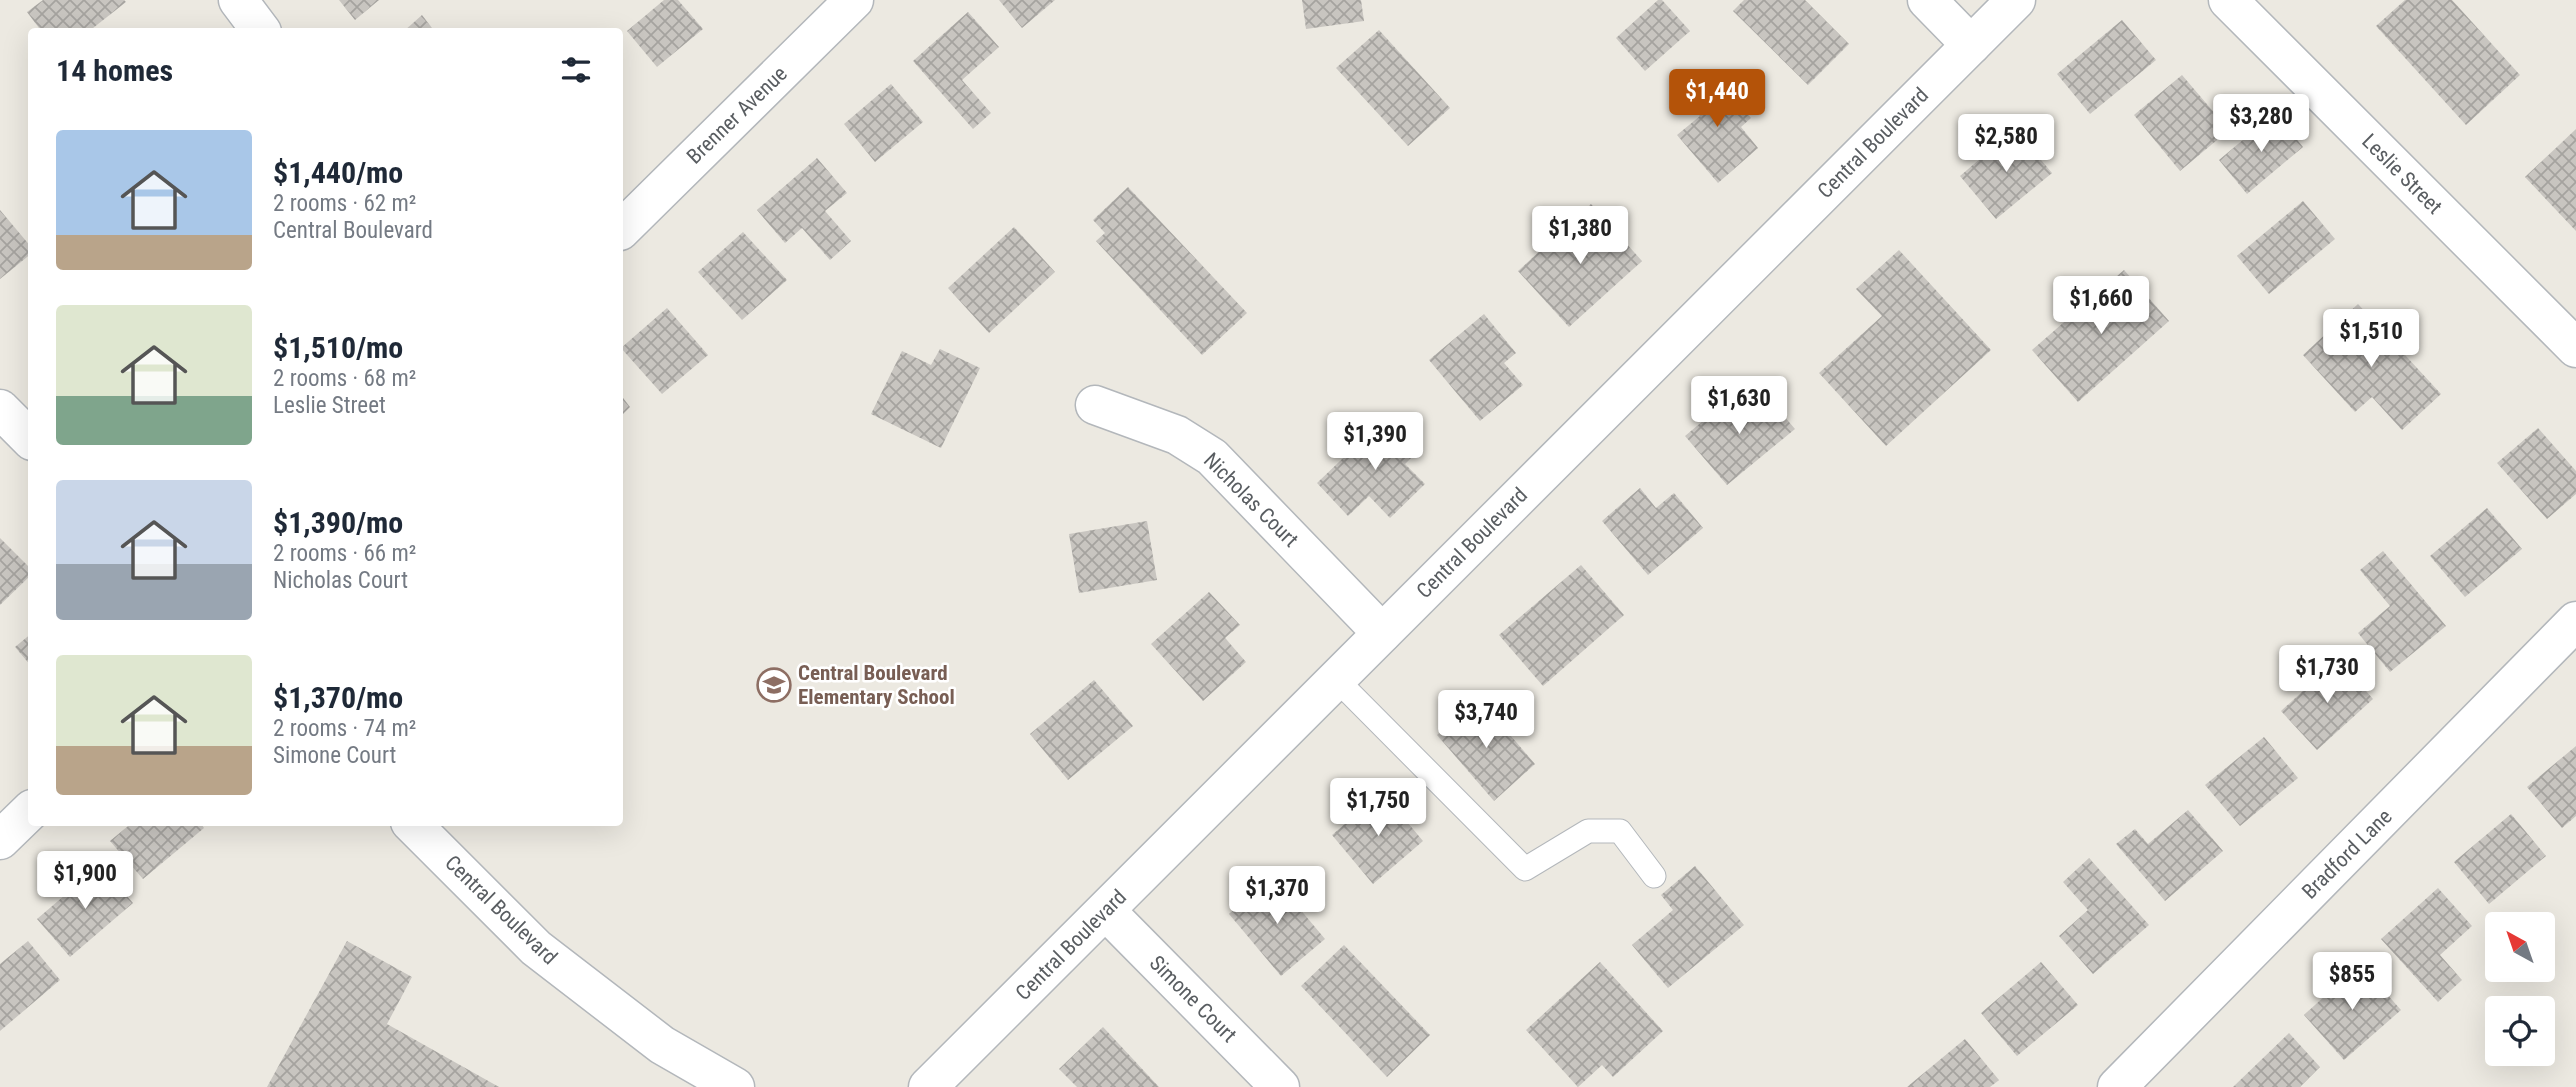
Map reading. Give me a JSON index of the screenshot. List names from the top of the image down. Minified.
{"streets":{"street":["Brenner Avenue","Central Boulevard","Leslie Street","Nicholas Court","Bradford Lane","Simone Court"]},"crossings":[["Central Boulevard","Nicholas Court"],["Central Boulevard","Simone Court"]],"places":{"school or university":["Central Boulevard Elementary School"]},"north":"top left","page":{"heading":"14 homes","price":["$1,440","$3,280","$2,580","$1,380","$1,660","$1,510","$1,630","$1,390","$1,730","$3,740","$1,750","$1,900","$1,370","$855"],"list":[{"name":"$1,440/mo","note":"2 rooms · 62 m² · Central Boulevard"},{"name":"$1,510/mo","note":"2 rooms · 68 m² · Leslie Street"},{"name":"$1,390/mo","note":"2 rooms · 66 m² · Nicholas Court"},{"name":"$1,370/mo","note":"2 rooms · 74 m² · Simone Court"}]}}
